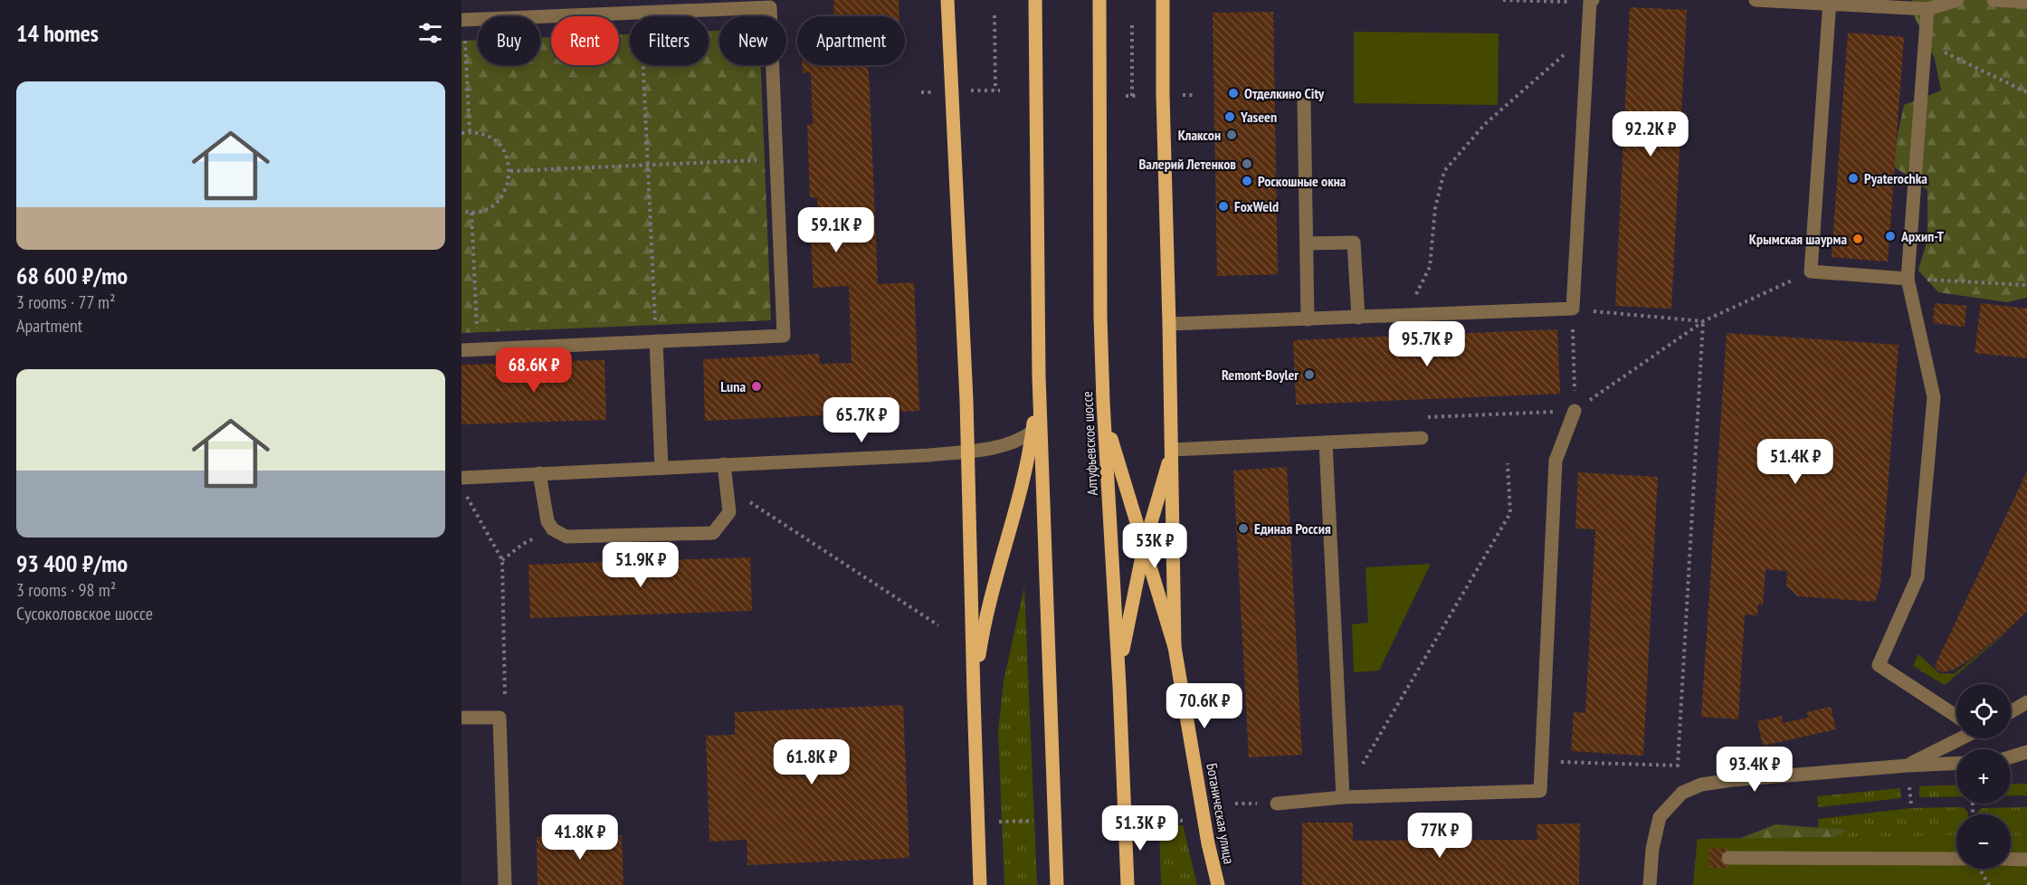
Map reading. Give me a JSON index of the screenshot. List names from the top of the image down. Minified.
{"streets":{"main road":["Алтуфьевское шоссе","Ботаническая улица"]},"crossings":[["Алтуфьевское шоссе","Ботаническая улица"]],"places":["Отделкино City","Yaseen","Клаксон","Валерий Летенков","Pyaterochka","Роскошные окна","FoxWeld","Архип-Т","Крымская шаурма","Remont-Boyler","Luna","Единая Россия"],"page":{"heading":"14 homes","chip":["Buy","Rent","Filters","New","Apartment"],"list":[{"name":"68 600 ₽/mo","note":"3 rooms · 77 m² · Apartment"},{"name":"93 400 ₽/mo","note":"3 rooms · 98 m² · Сусоколовское шоссе"}],"price":["92.2K ₽","59.1K ₽","95.7K ₽","68.6K ₽","65.7K ₽","51.4K ₽","53K ₽","51.9K ₽","70.6K ₽","61.8K ₽","93.4K ₽","51.3K ₽","77K ₽","41.8K ₽"],"map_buttons":["+","−"]}}
